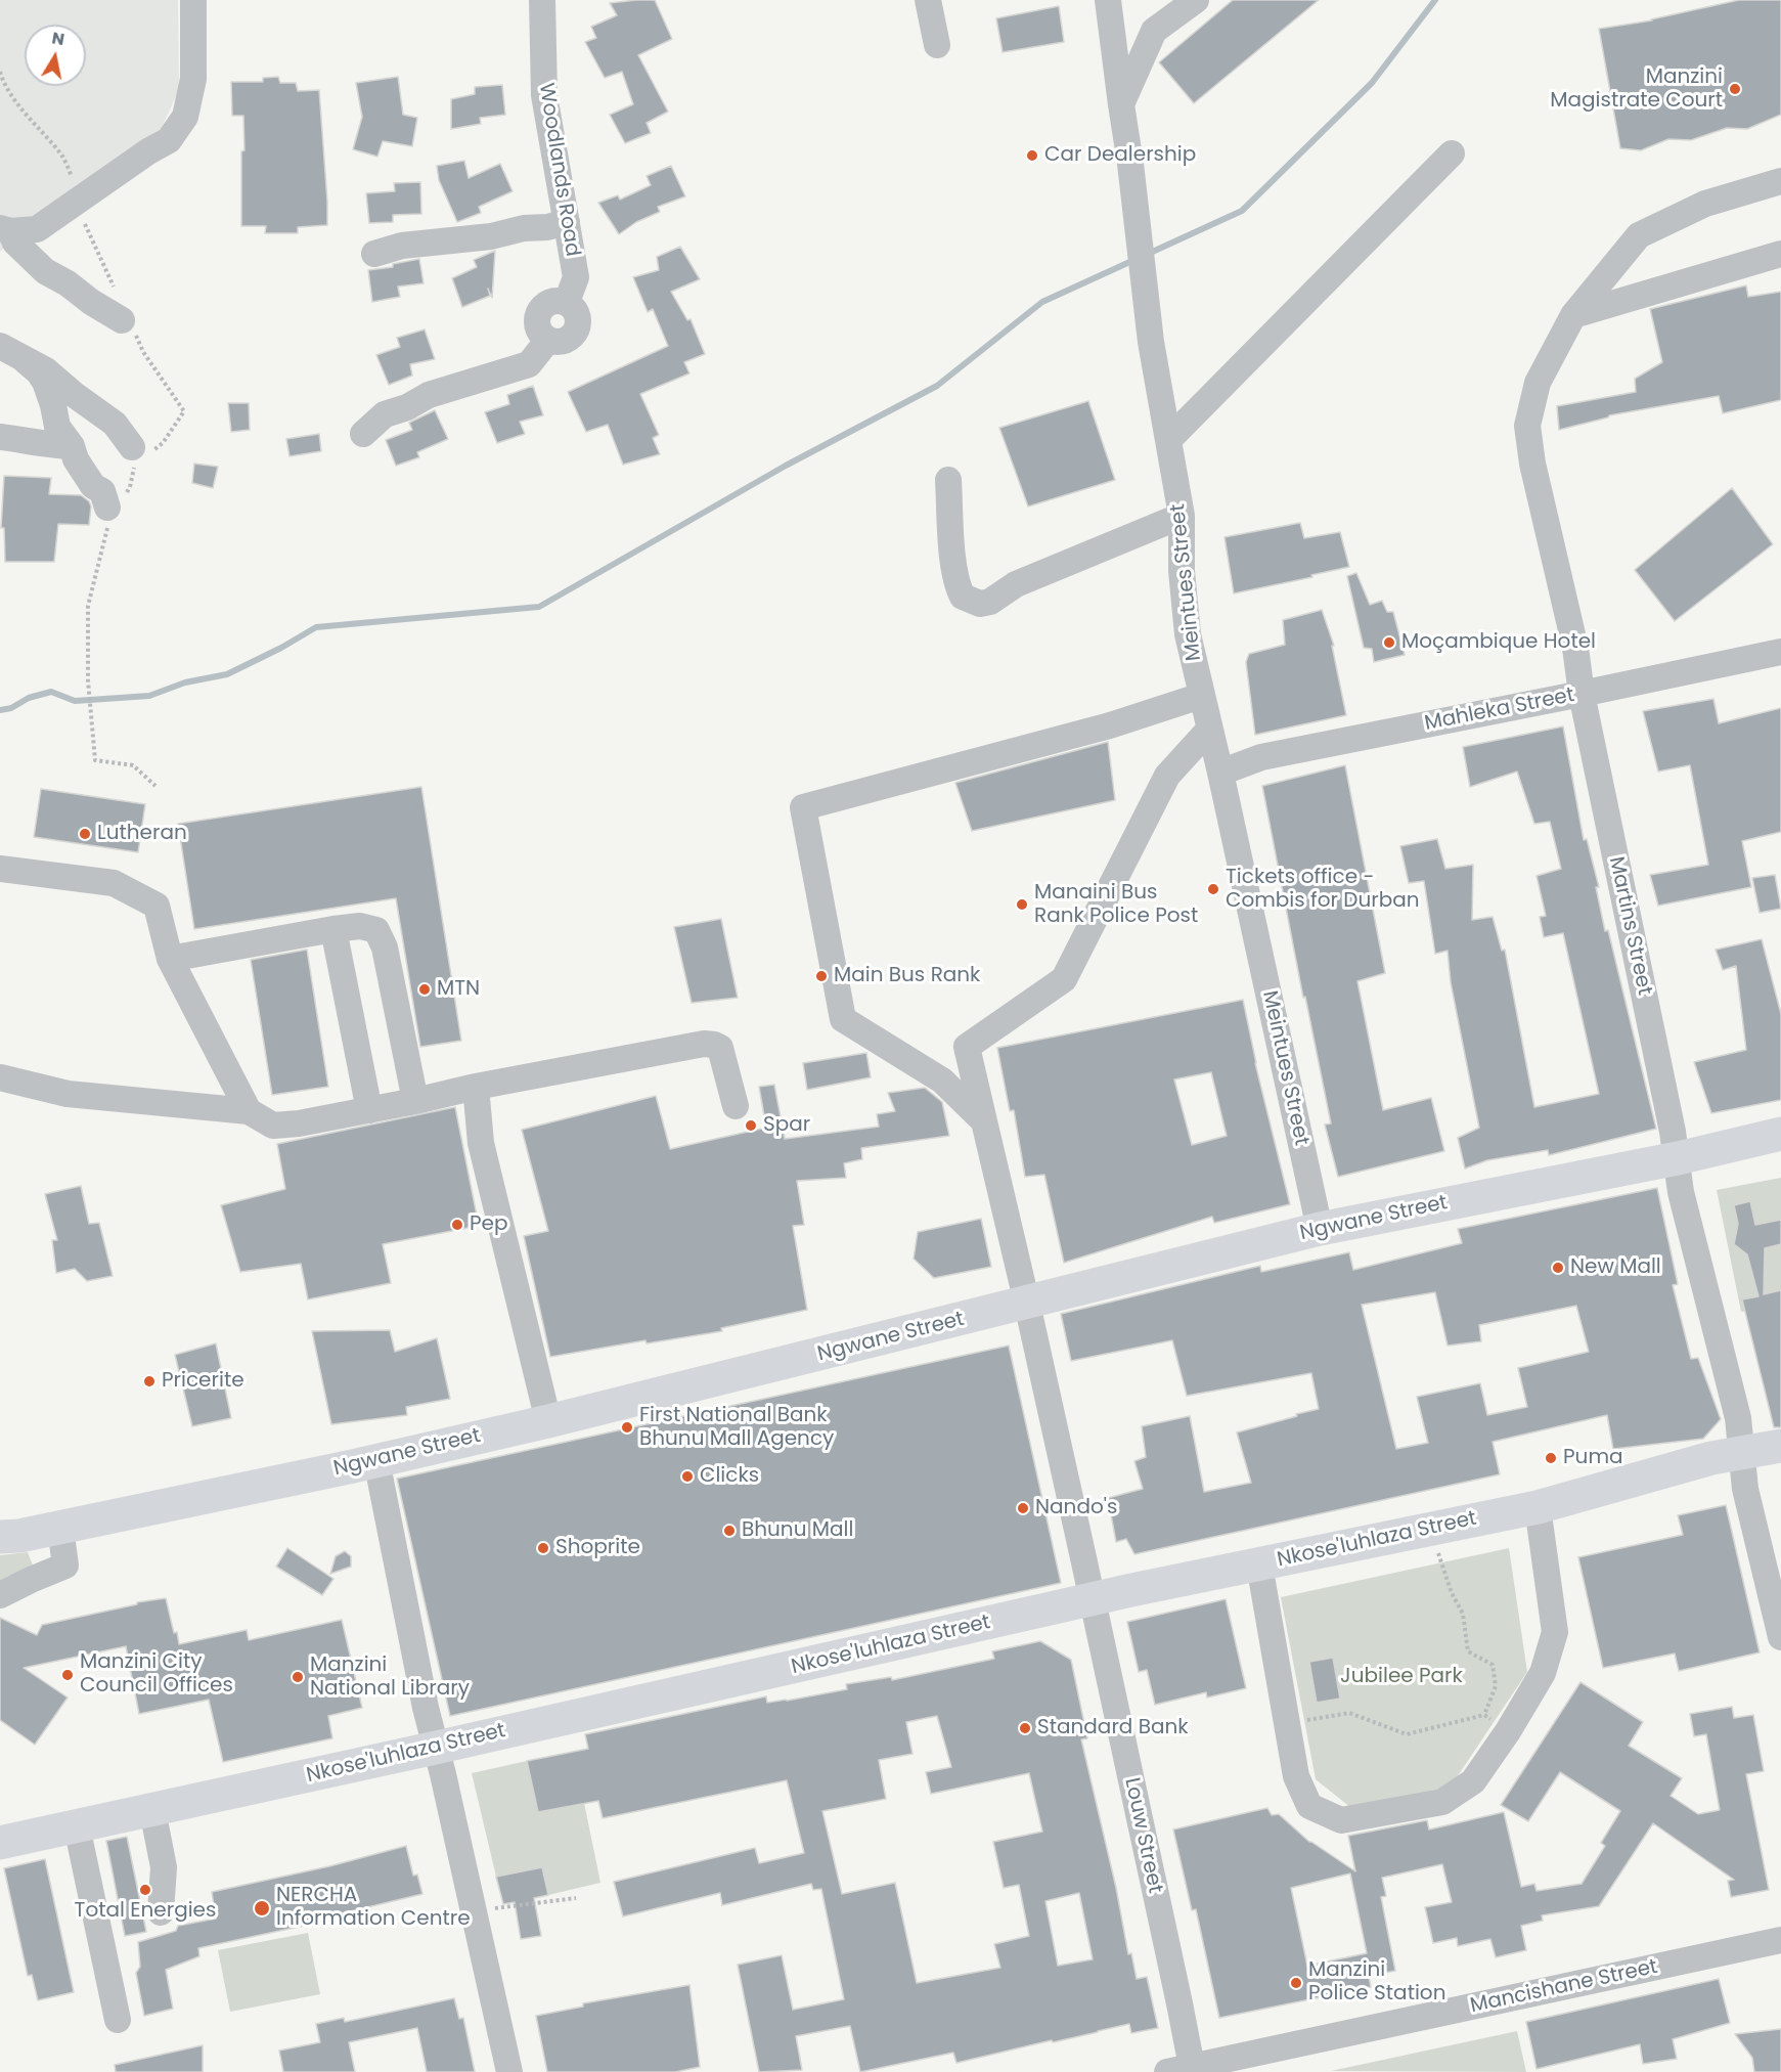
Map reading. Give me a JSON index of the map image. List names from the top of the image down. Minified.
{"streets":{"main road":["Ngwane Street","Nkose'luhlaza Street"],"street":["Woodlands Road","Meintues Street","Mahleka Street","Martins Street","Louw Street","Mancishane Street"]},"crossings":[["Meintues Street","Mahleka Street"],["Meintues Street","Ngwane Street"],["Meintues Street","Louw Street"],["Mahleka Street","Martins Street"],["Martins Street","Ngwane Street"],["Martins Street","Nkose'luhlaza Street"],["Ngwane Street","Louw Street"],["Nkose'luhlaza Street","Louw Street"],["Louw Street","Mancishane Street"]],"parks":["Jubilee Park"],"places":["Manzini Magistrate Court","Car Dealership","Moçambique Hotel","Lutheran","Tickets office - Combis for Durban","Manaini Bus Rank Police Post","Main Bus Rank","MTN","Spar","Pep","New Mall","Pricerite","First National Bank Bhunu Mall Agency","Puma","Clicks","Nando's","Bhunu Mall","Shoprite","Manzini City Council Offices","Manzini National Library","Standard Bank","Total Energies","NERCHA Information Centre","Manzini Police Station"],"north":"top"}
